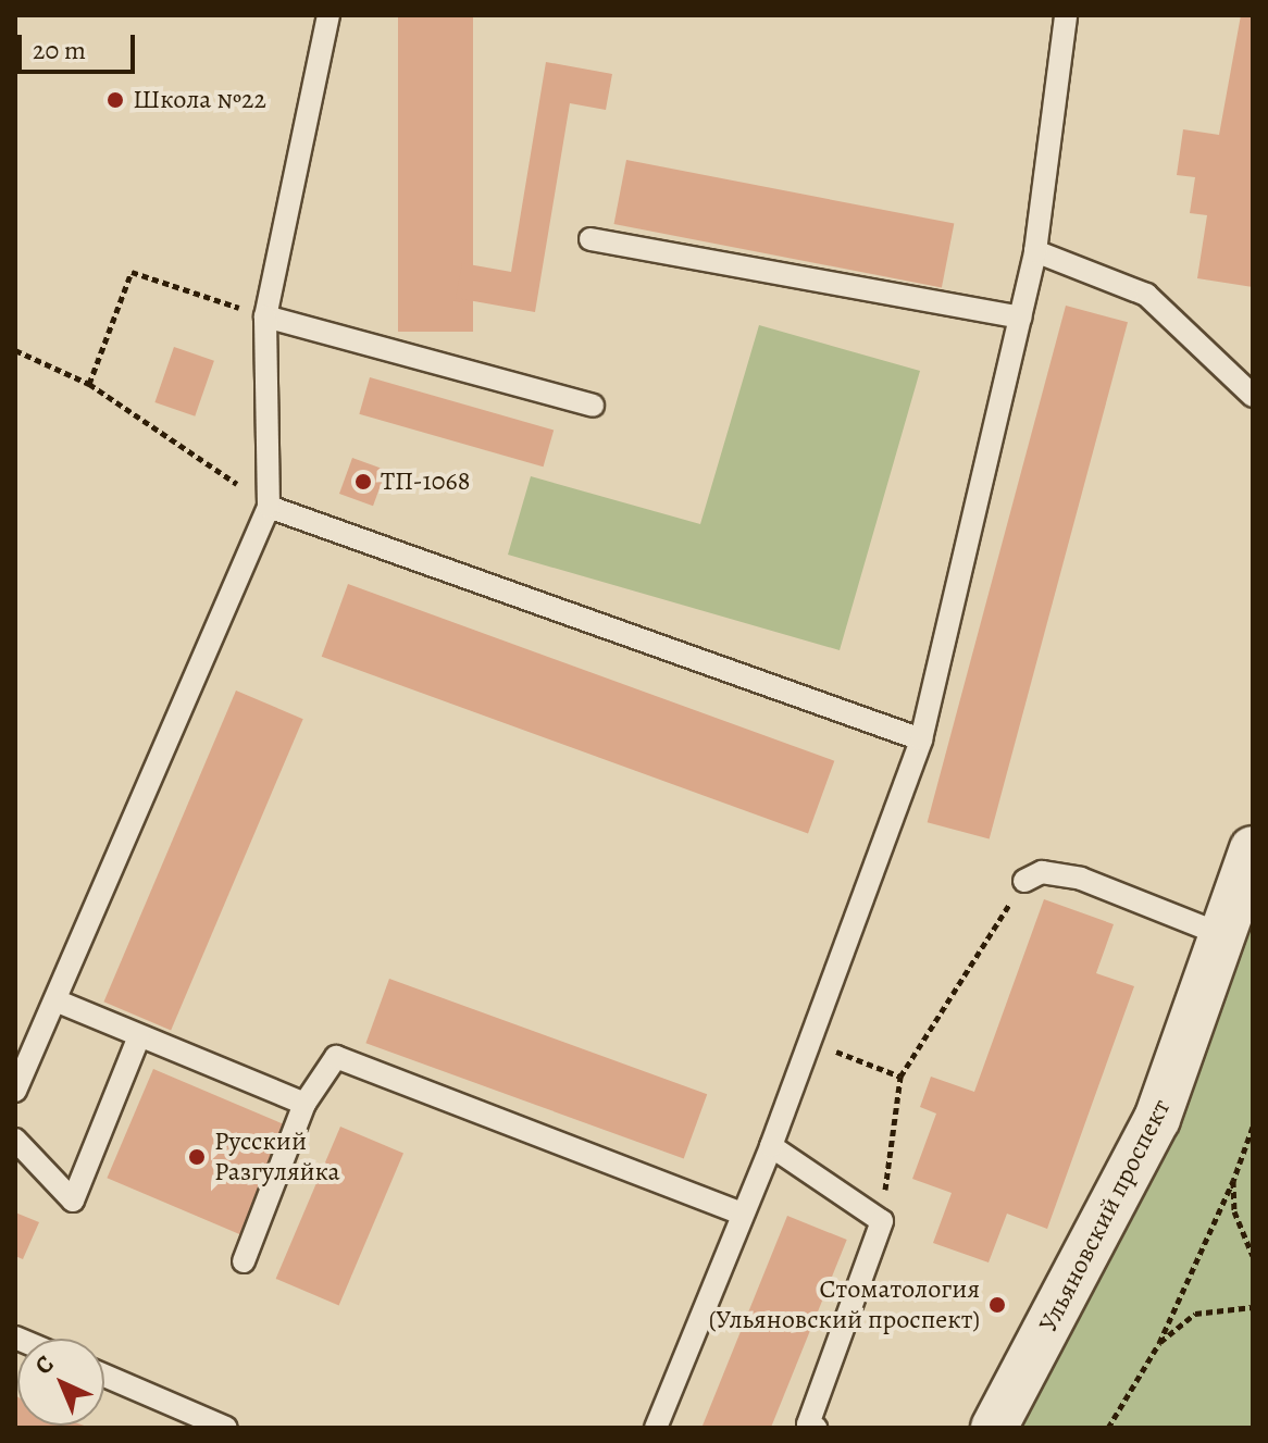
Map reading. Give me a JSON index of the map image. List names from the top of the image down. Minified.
{"streets":{"street":["Ульяновский проспект"]},"places":["Школа №22","ТП-1068","Русский Разгуляйка","Стоматология (Ульяновский проспект)"],"scale_bar":"20 m","north":"top left"}
